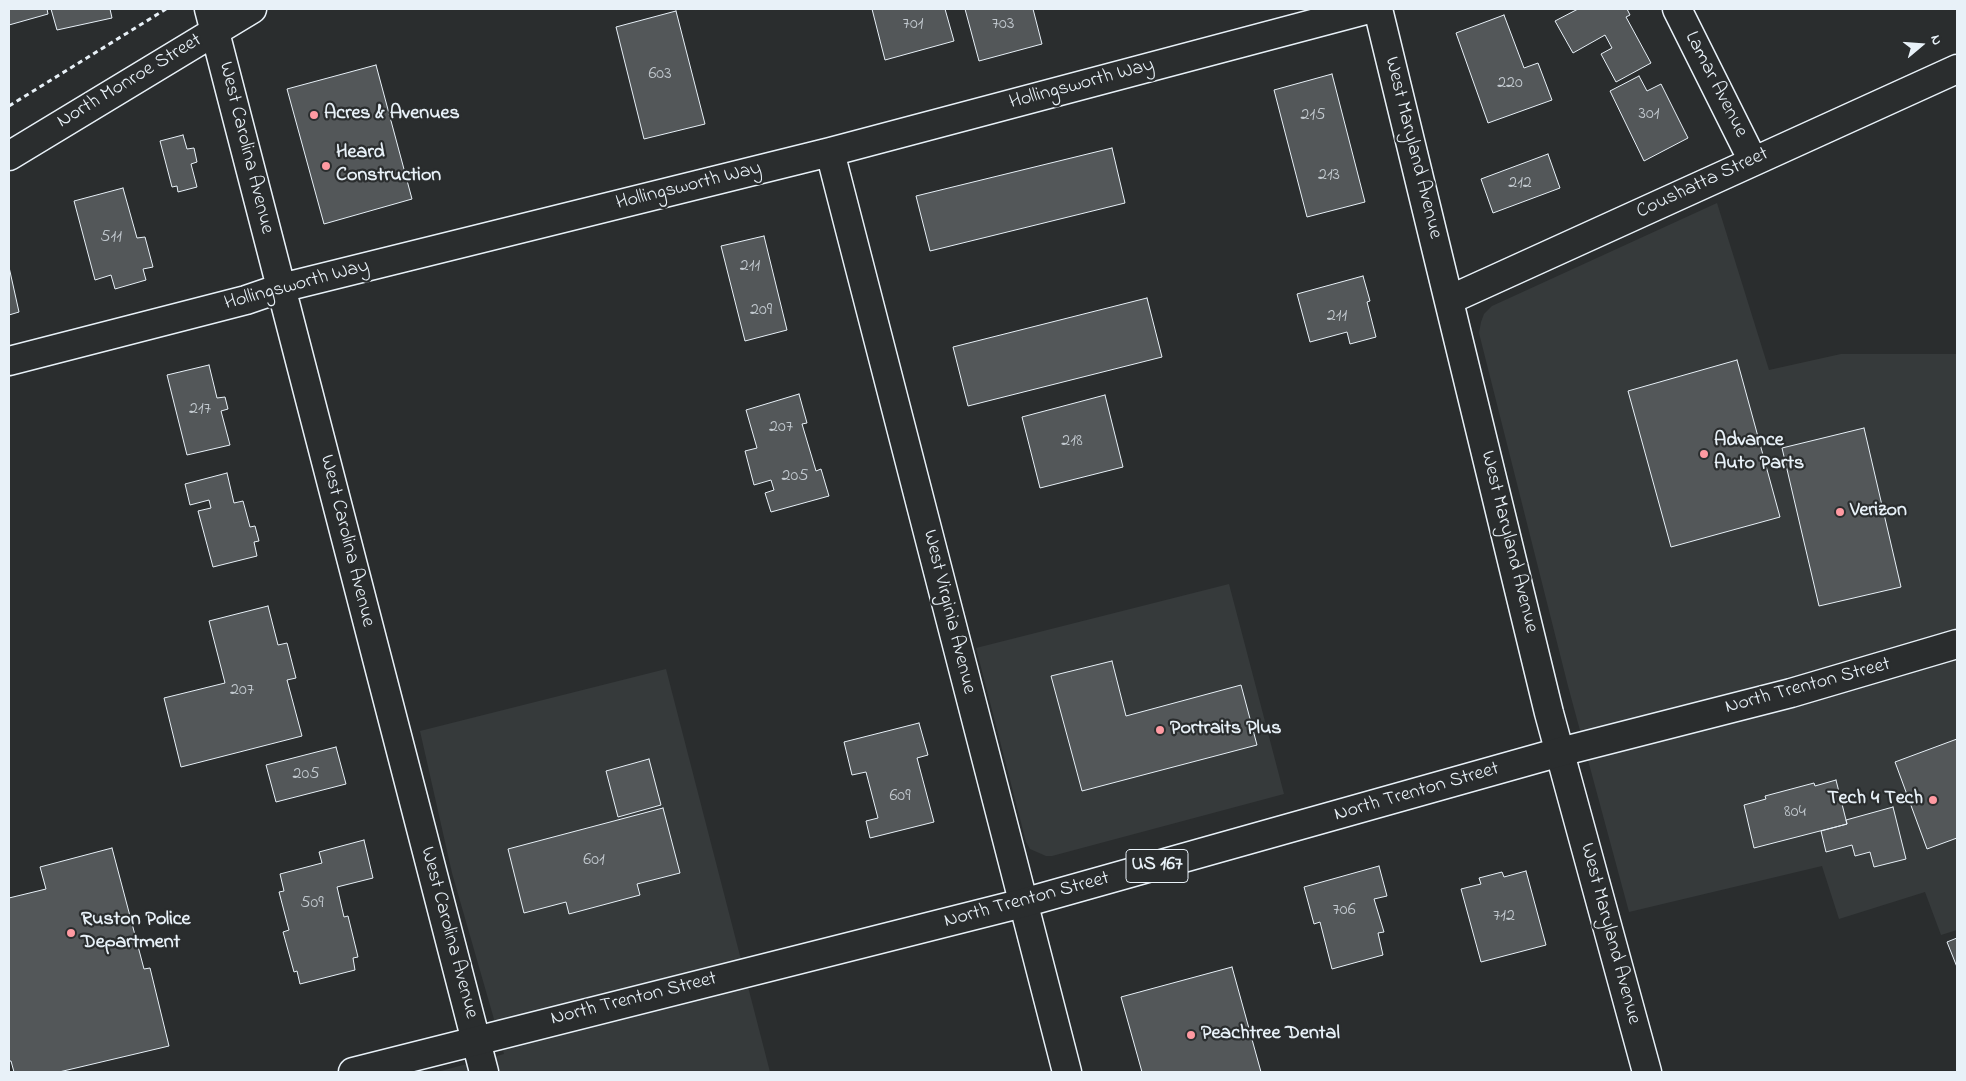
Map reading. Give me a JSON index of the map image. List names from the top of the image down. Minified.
{"streets":{"main road":["North Monroe Street","Hollingsworth Way","Lamar Avenue","West Carolina Avenue","West Maryland Avenue","Coushatta Street","West Virginia Avenue","North Trenton Street","US 167"]},"crossings":[["North Monroe Street","West Carolina Avenue"],["Hollingsworth Way","West Carolina Avenue"],["Hollingsworth Way","West Virginia Avenue"],["Lamar Avenue","Coushatta Street"],["West Carolina Avenue","North Trenton Street"],["West Maryland Avenue","Coushatta Street"],["West Maryland Avenue","North Trenton Street"],["West Virginia Avenue","North Trenton Street"]],"places":["Acres & Avenues","Heard Construction","Advance Auto Parts","Verizon","Portraits Plus","Tech 4 Tech","Ruston Police Department","Peachtree Dental"],"house_numbers":["701","703","603","220","301","215","213","212","511","211","209","211","217","207","218","205","207","205","609","804","601","509","706","712"],"north":"right"}
